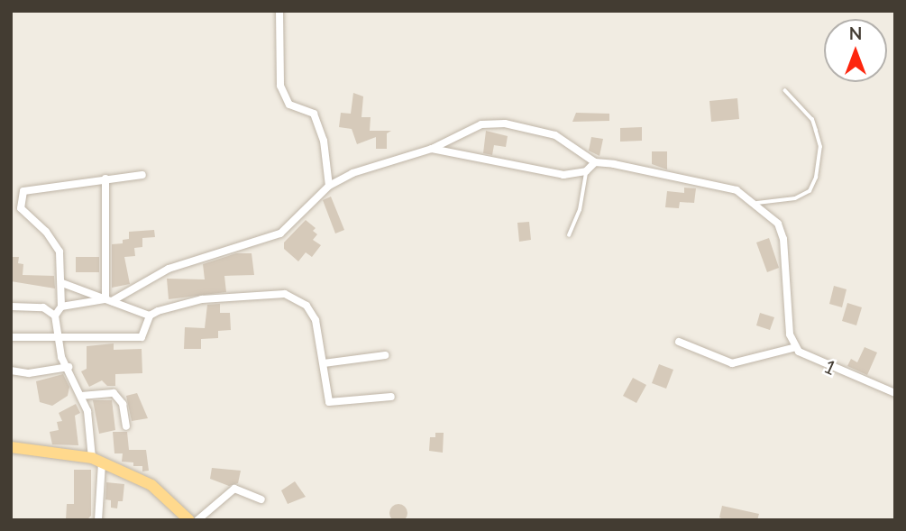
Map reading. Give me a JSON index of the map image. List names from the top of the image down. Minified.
{"streets":{"street":["1"]},"north":"top"}
